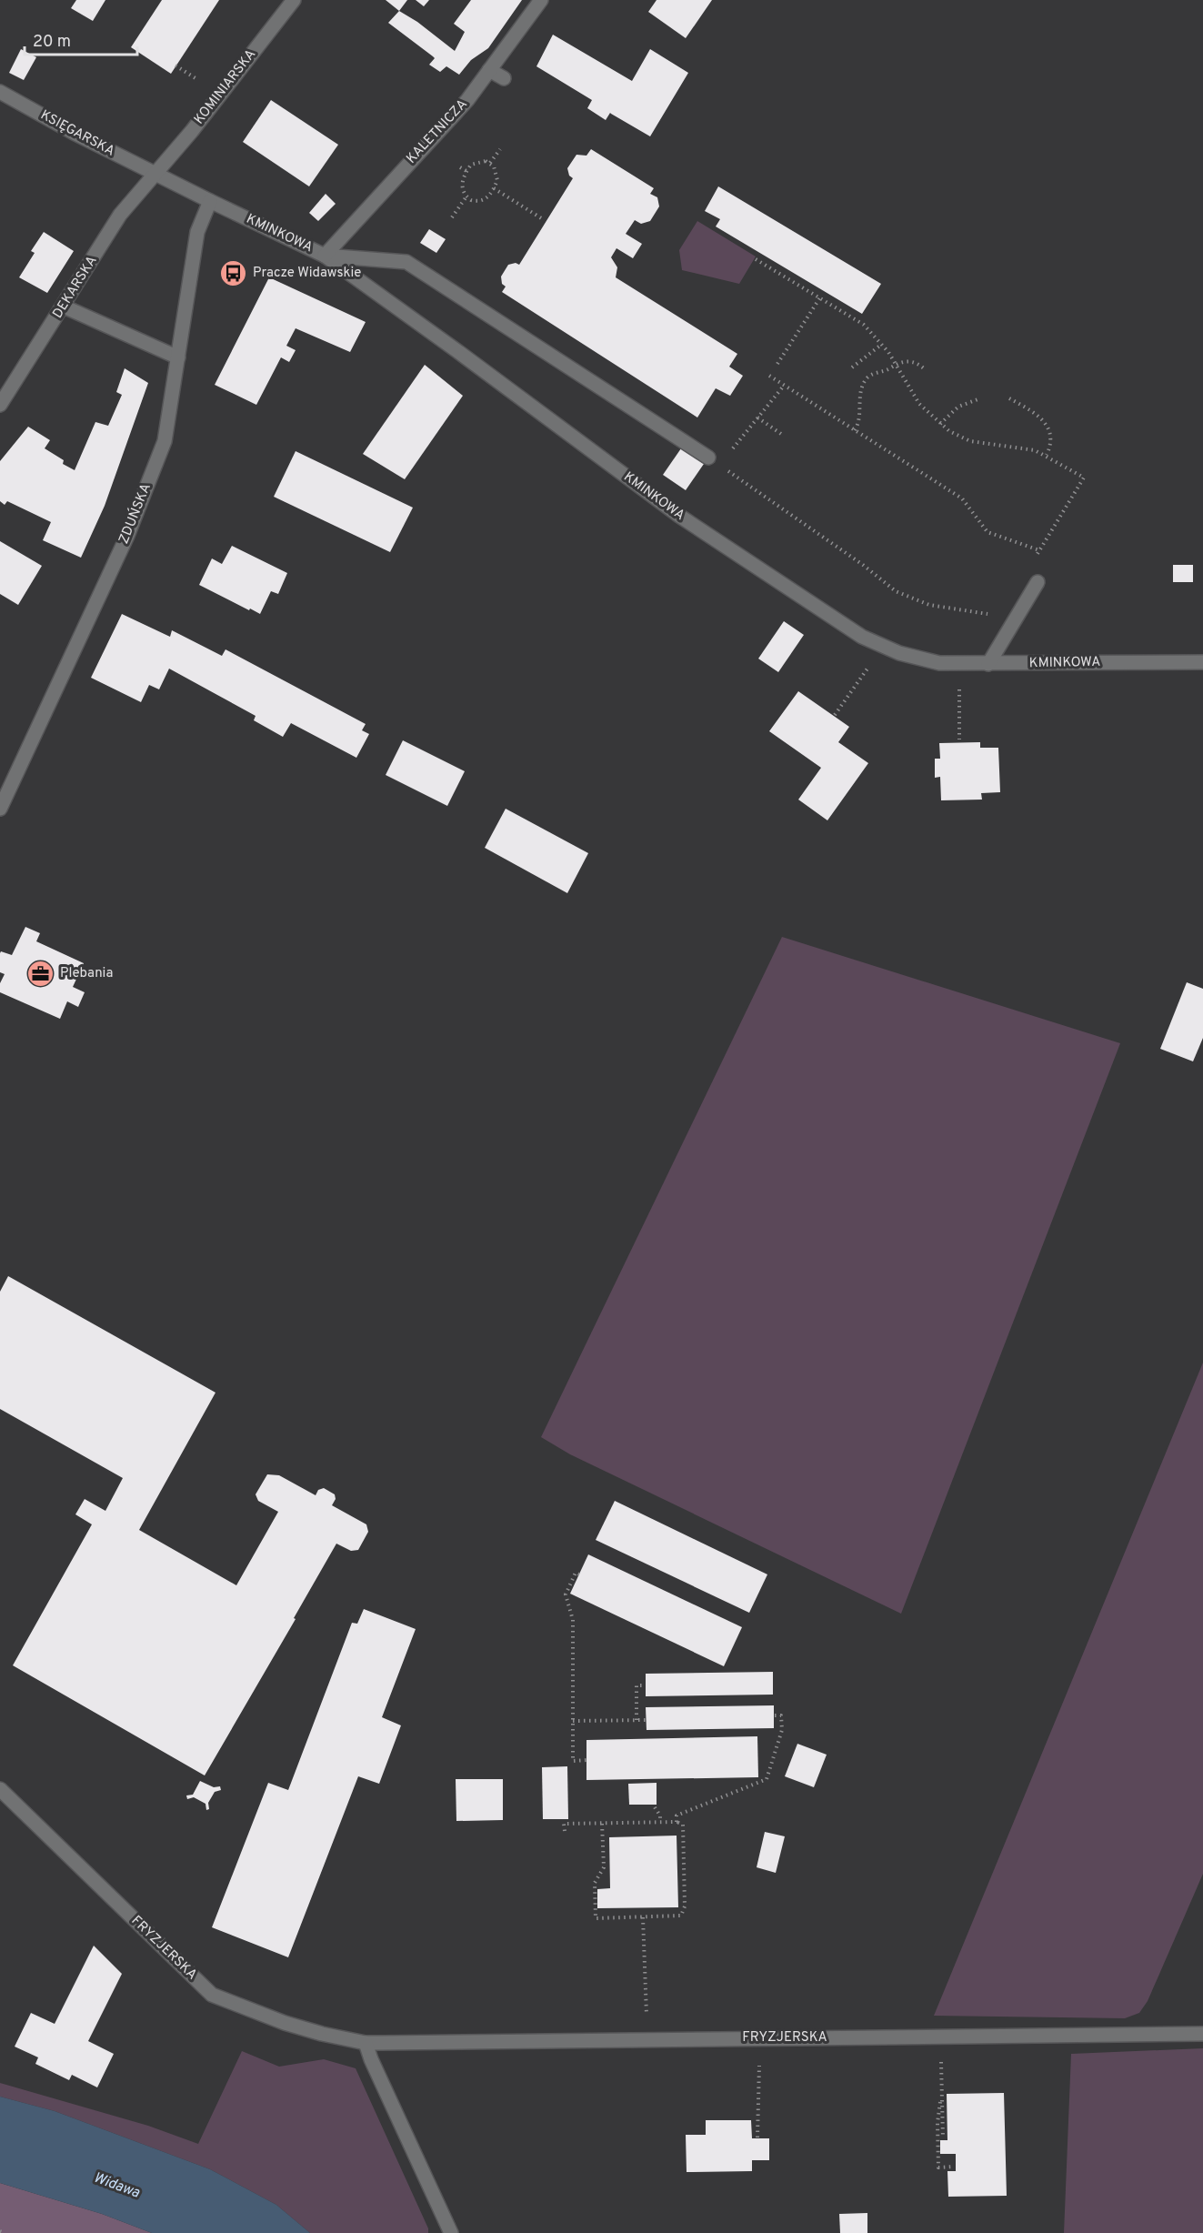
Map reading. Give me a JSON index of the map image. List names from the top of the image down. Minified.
{"streets":{"street":["KOMINIARSKA","KALETNICZA","KSIĘGARSKA","KMINKOWA","DEKARSKA","ZDUŃSKA","FRYZJERSKA"]},"crossings":[["KOMINIARSKA","KSIĘGARSKA"],["KOMINIARSKA","KMINKOWA"],["KOMINIARSKA","DEKARSKA"],["KALETNICZA","KMINKOWA"],["KSIĘGARSKA","KMINKOWA"],["KSIĘGARSKA","DEKARSKA"],["KMINKOWA","DEKARSKA"],["KMINKOWA","ZDUŃSKA"]],"water":["Widawa"],"places":{"bus stop":["Pracze Widawskie"],"office":["Plebania"]},"scale_bar":"20 m"}
